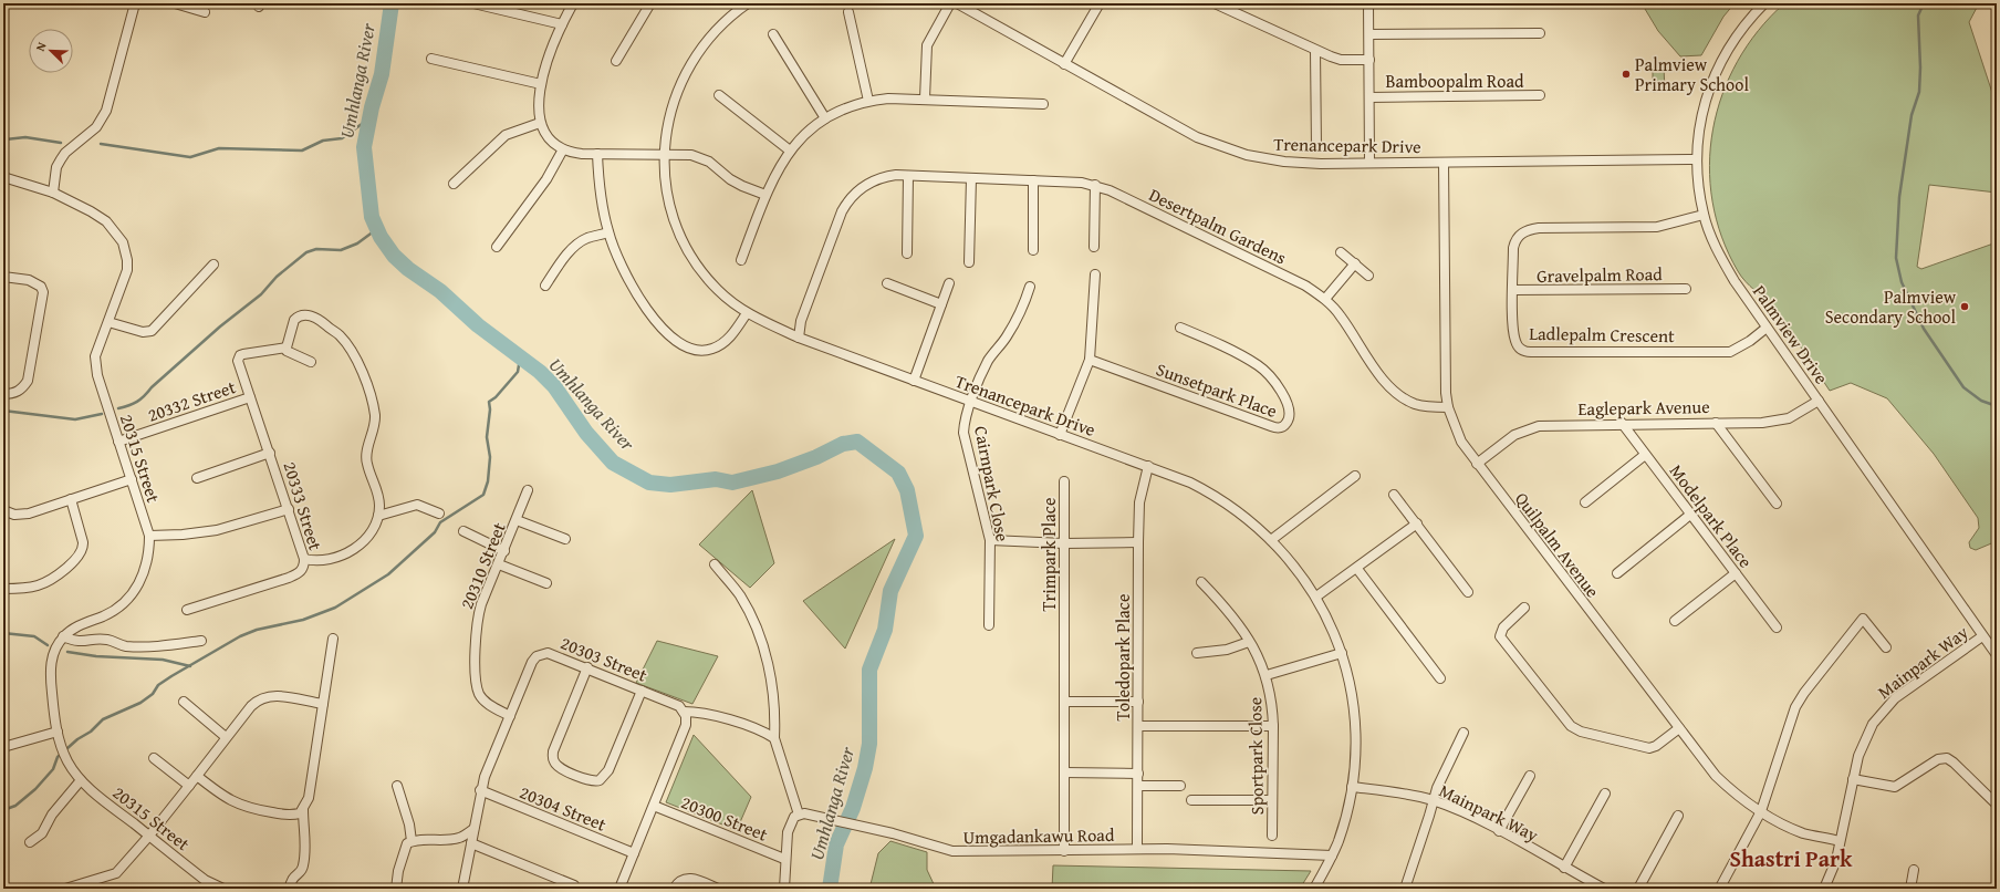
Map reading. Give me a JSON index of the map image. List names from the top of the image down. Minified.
{"streets":{"street":["Bamboopalm Road","Trenancepark Drive","Desertpalm Gardens","Gravelpalm Road","Ladlepalm Crescent","Palmview Drive","Sunsetpark Place","20332 Street","Eaglepark Avenue","20315 Street","Cairnpark Close","20333 Street","Modelpark Place","Quilpalm Avenue","Trimpark Place","20310 Street","Toledopark Place","20303 Street","Mainpark Way","Sportpark Close","20304 Street","20300 Street","Umgadankawu Road"]},"crossings":[["Trenancepark Drive","Desertpalm Gardens"],["Trenancepark Drive","Palmview Drive"],["Trenancepark Drive","Cairnpark Close"],["Trenancepark Drive","Quilpalm Avenue"],["Trenancepark Drive","Toledopark Place"],["Trenancepark Drive","Mainpark Way"],["Trenancepark Drive","Sportpark Close"],["Trenancepark Drive","Umgadankawu Road"],["Desertpalm Gardens","Quilpalm Avenue"],["Gravelpalm Road","Ladlepalm Crescent"],["Ladlepalm Crescent","Palmview Drive"],["Palmview Drive","Eaglepark Avenue"],["Palmview Drive","Mainpark Way"],["20332 Street","20315 Street"],["20332 Street","20333 Street"],["Eaglepark Avenue","Modelpark Place"],["Eaglepark Avenue","Quilpalm Avenue"],["Quilpalm Avenue","Mainpark Way"],["Trimpark Place","Umgadankawu Road"],["20310 Street","20303 Street"],["Toledopark Place","Umgadankawu Road"],["20303 Street","20304 Street"]],"districts":["Shastri Park"],"water":["Umhlanga River"],"places":["Palmview Primary School","Palmview Secondary School"],"north":"top left"}
